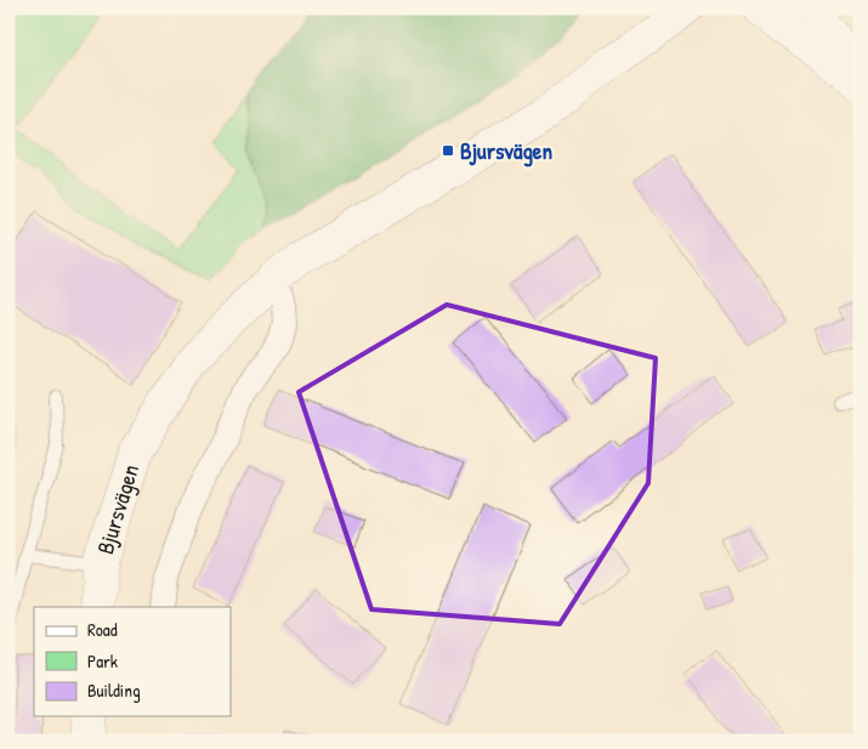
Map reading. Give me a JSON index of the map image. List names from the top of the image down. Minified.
{"streets":{"street":["Bjursvägen"]},"places":{"transit":["Bjursvägen"]},"legend":["Road","Park","Building"]}
